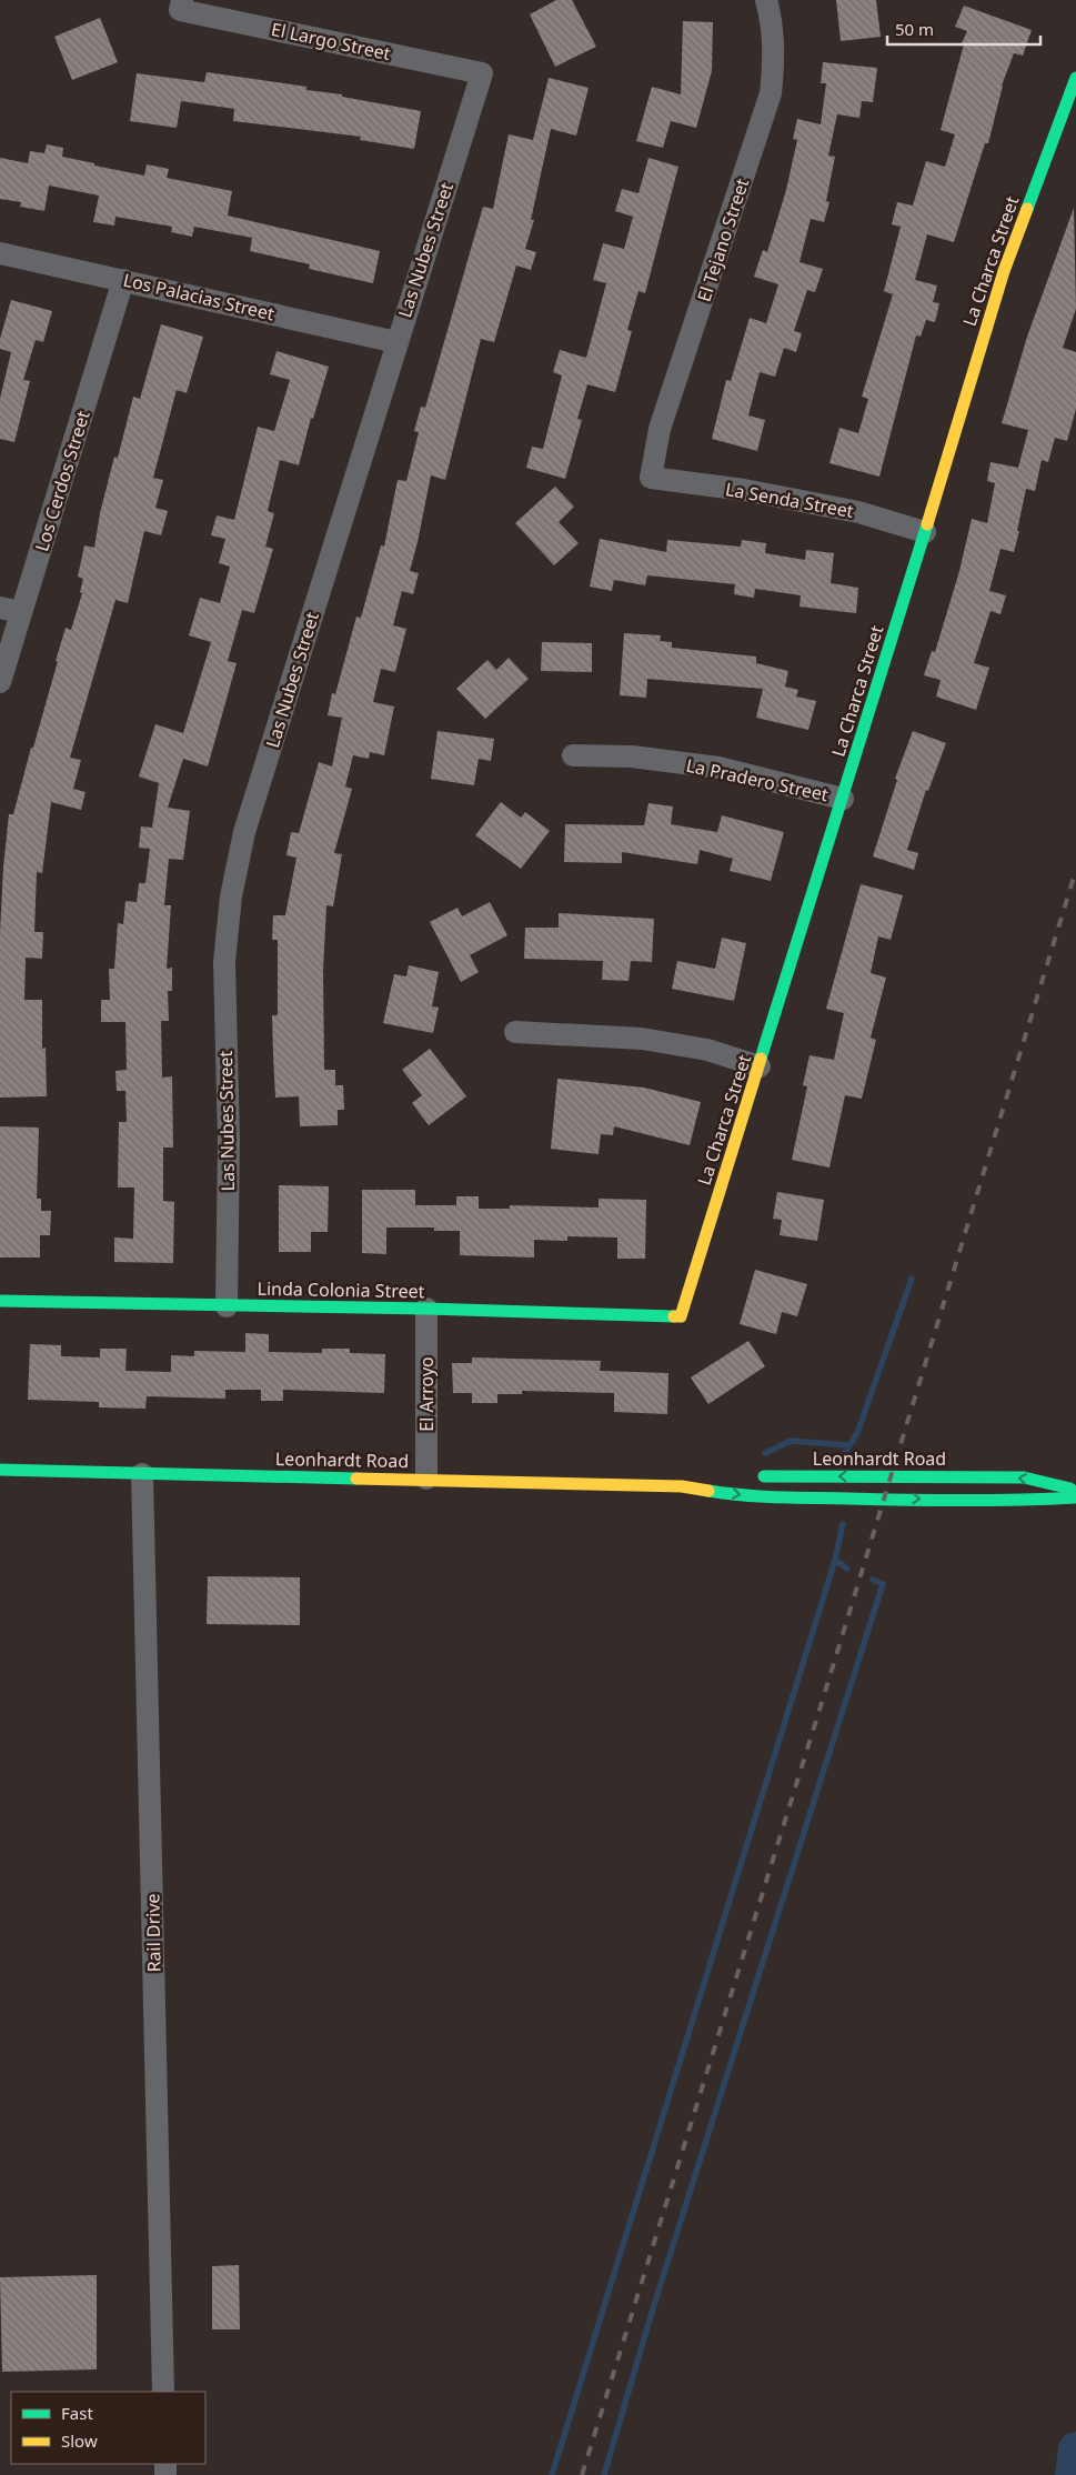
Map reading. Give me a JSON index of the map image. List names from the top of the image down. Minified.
{"streets":{"street":["El Largo Street","El Tejano Street","Las Nubes Street","La Charca Street","Los Palacias Street","Los Cerdos Street","La Senda Street","La Pradero Street","Linda Colonia Street","El Arroyo","Leonhardt Road","Rail Drive"]},"crossings":[["El Largo Street","Las Nubes Street"],["El Tejano Street","La Senda Street"],["Las Nubes Street","Los Palacias Street"],["Las Nubes Street","Linda Colonia Street"],["La Charca Street","La Senda Street"],["La Charca Street","La Pradero Street"],["La Charca Street","Linda Colonia Street"],["Los Palacias Street","Los Cerdos Street"],["Linda Colonia Street","El Arroyo"],["El Arroyo","Leonhardt Road"],["Leonhardt Road","Rail Drive"]],"legend":["Fast","Slow"],"scale_bar":"50 m"}
